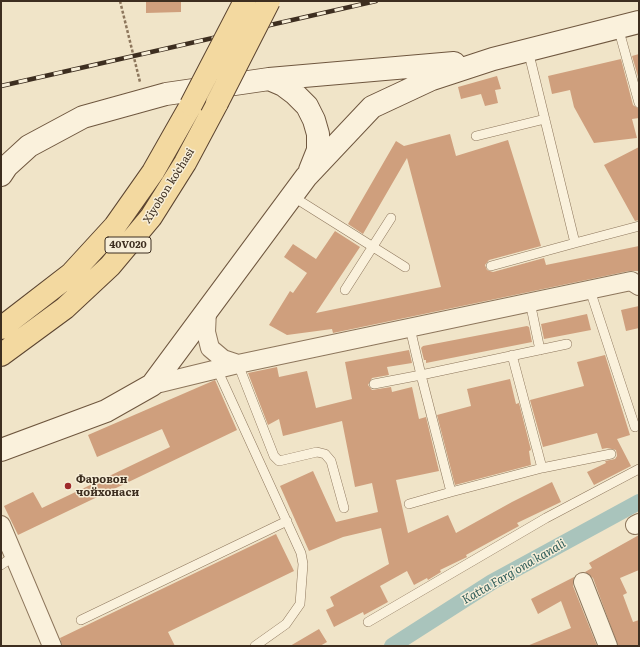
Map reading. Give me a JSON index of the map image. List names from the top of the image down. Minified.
{"streets":{"main road":["Xiyobon koʻchasi","40V020"]},"water":["Katta Farg'ona kanali"],"places":["Фаровон чойхонаси"]}
